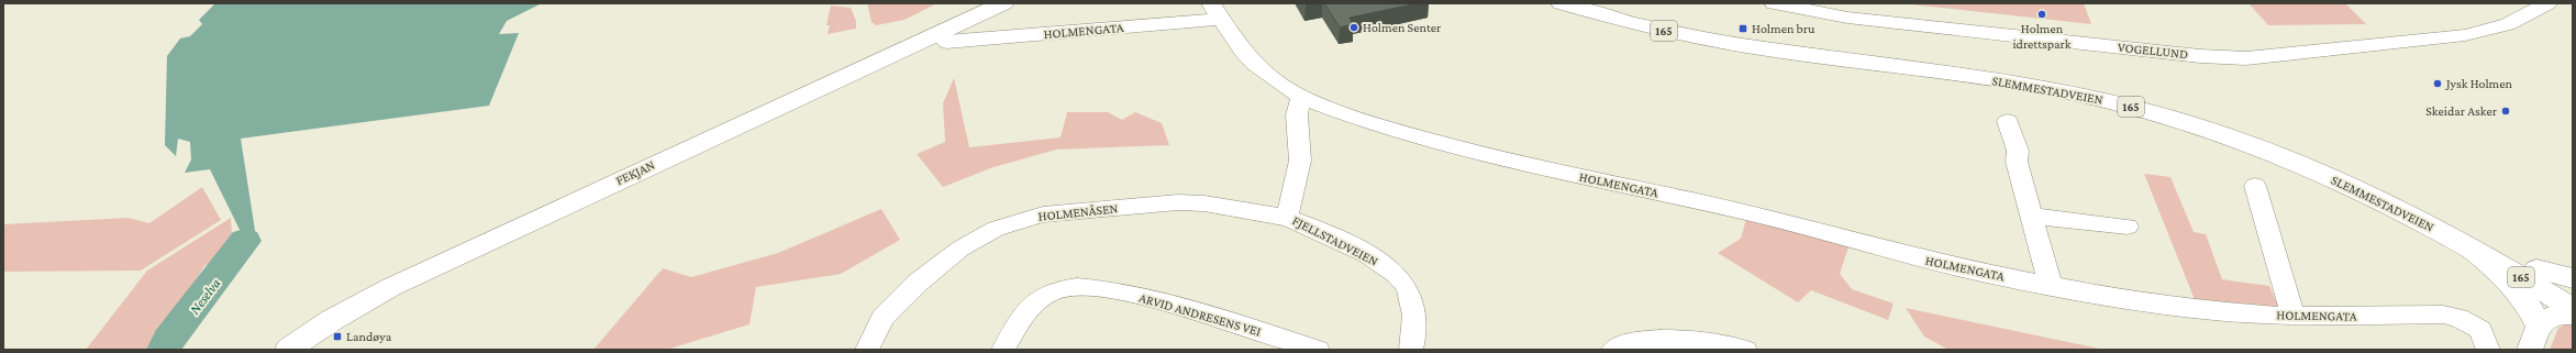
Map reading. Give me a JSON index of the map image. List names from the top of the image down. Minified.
{"streets":{"main road":["165","SLEMMESTADVEIEN","FEKJAN"],"street":["HOLMENGATA","VOGELLUND","HOLMENÅSEN","FJELLSTADVEIEN","ARVID ANDRESENS VEI"]},"crossings":[["HOLMENGATA","FJELLSTADVEIEN"],["HOLMENÅSEN","FJELLSTADVEIEN"]],"water":["Neselva"],"places":{"other":["Holmen idrettspark","Holmen Senter","Jysk Holmen","Skeidar Asker"],"transit":["Holmen bru","Landøya"]}}
